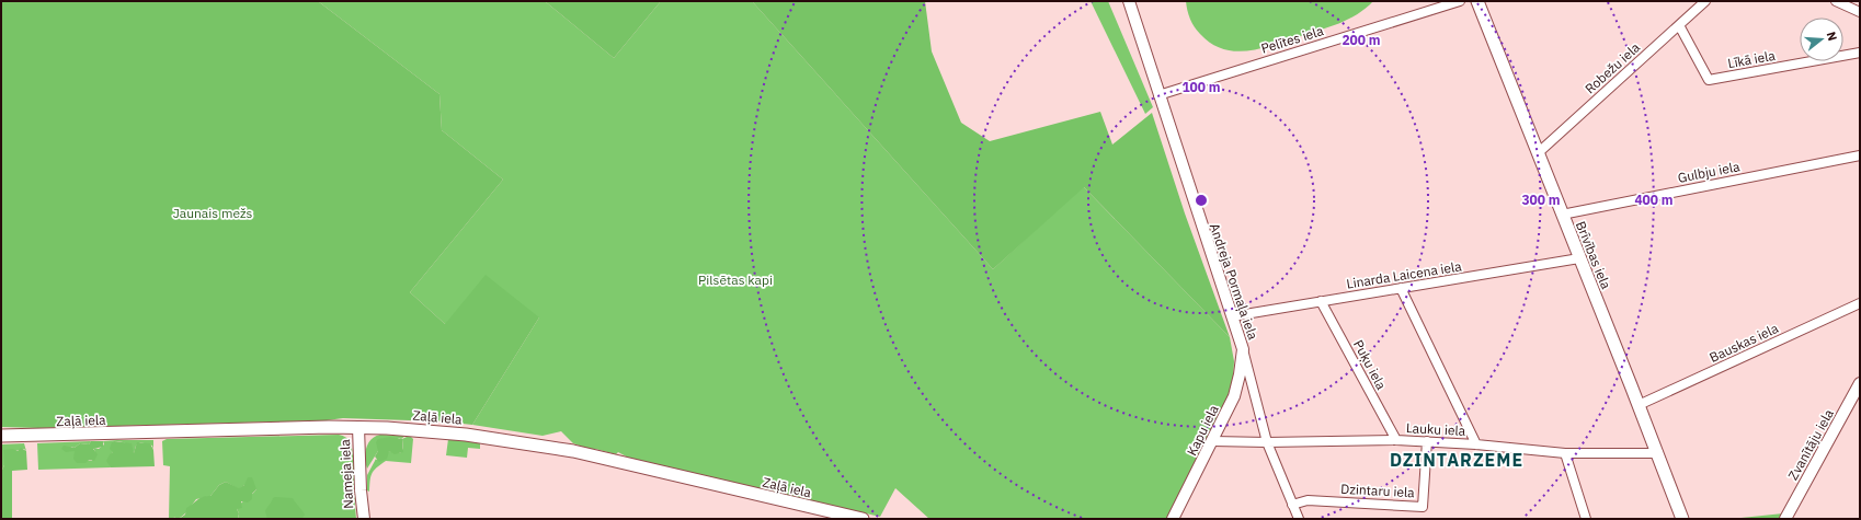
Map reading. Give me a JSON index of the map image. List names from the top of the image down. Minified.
{"streets":{"main road":["Brīvības iela","Zaļā iela"],"street":["Pelītes iela","Līkā iela","Robežu iela","Gulbju iela","Linarda Laicena iela","Andreja Pormaļa iela","Bauskas iela","Puķu iela","Lauku iela","Kapu iela","Zvanītāju iela","Nameja iela","Dzintaru iela"]},"crossings":[["Pelītes iela","Andreja Pormaļa iela"],["Līkā iela","Robežu iela"],["Robežu iela","Brīvības iela"],["Gulbju iela","Brīvības iela"],["Brīvības iela","Linarda Laicena iela"],["Brīvības iela","Bauskas iela"],["Brīvības iela","Lauku iela"],["Linarda Laicena iela","Andreja Pormaļa iela"],["Linarda Laicena iela","Puķu iela"],["Andreja Pormaļa iela","Lauku iela"],["Andreja Pormaļa iela","Kapu iela"],["Andreja Pormaļa iela","Dzintaru iela"],["Puķu iela","Lauku iela"],["Zaļā iela","Nameja iela"],["Lauku iela","Kapu iela"],["Lauku iela","Dzintaru iela"]],"districts":["DZINTARZEME"],"parks":["Jaunais mežs","Pilsētas kapi"],"north":"right","rings":["200 m","100 m","300 m","400 m"]}
